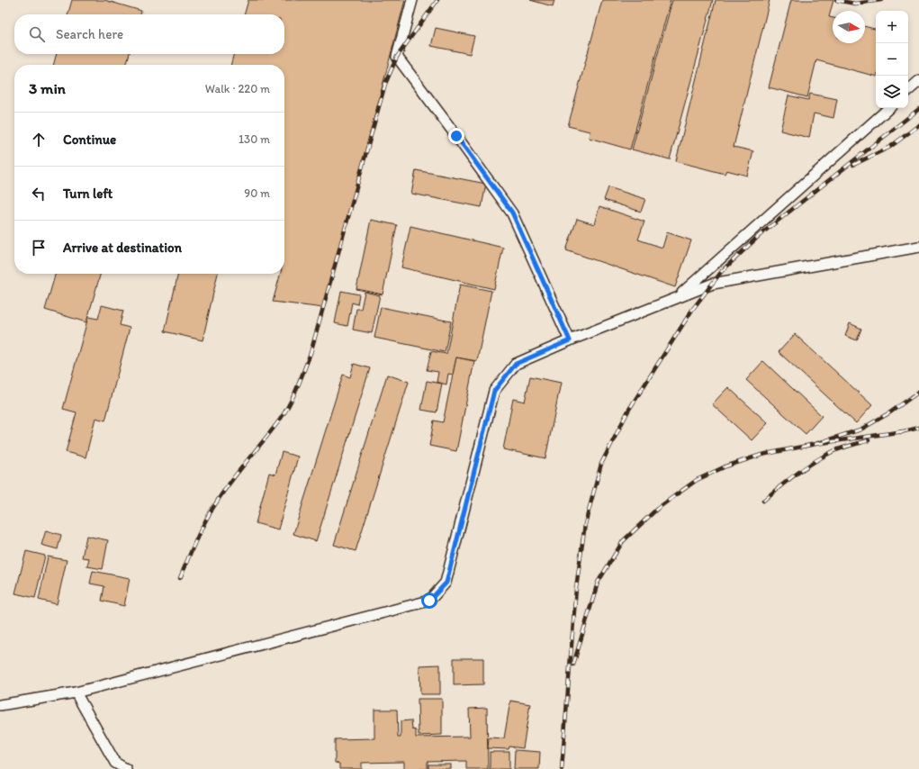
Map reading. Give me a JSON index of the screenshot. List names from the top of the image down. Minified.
{"north":"right","page":{"map_buttons":["+","−"],"search":"Search here","heading":["3 min","Walk · 220 m"],"list":[["Continue","130 m"],["Turn left","90 m"],"Arrive at destination"]}}
